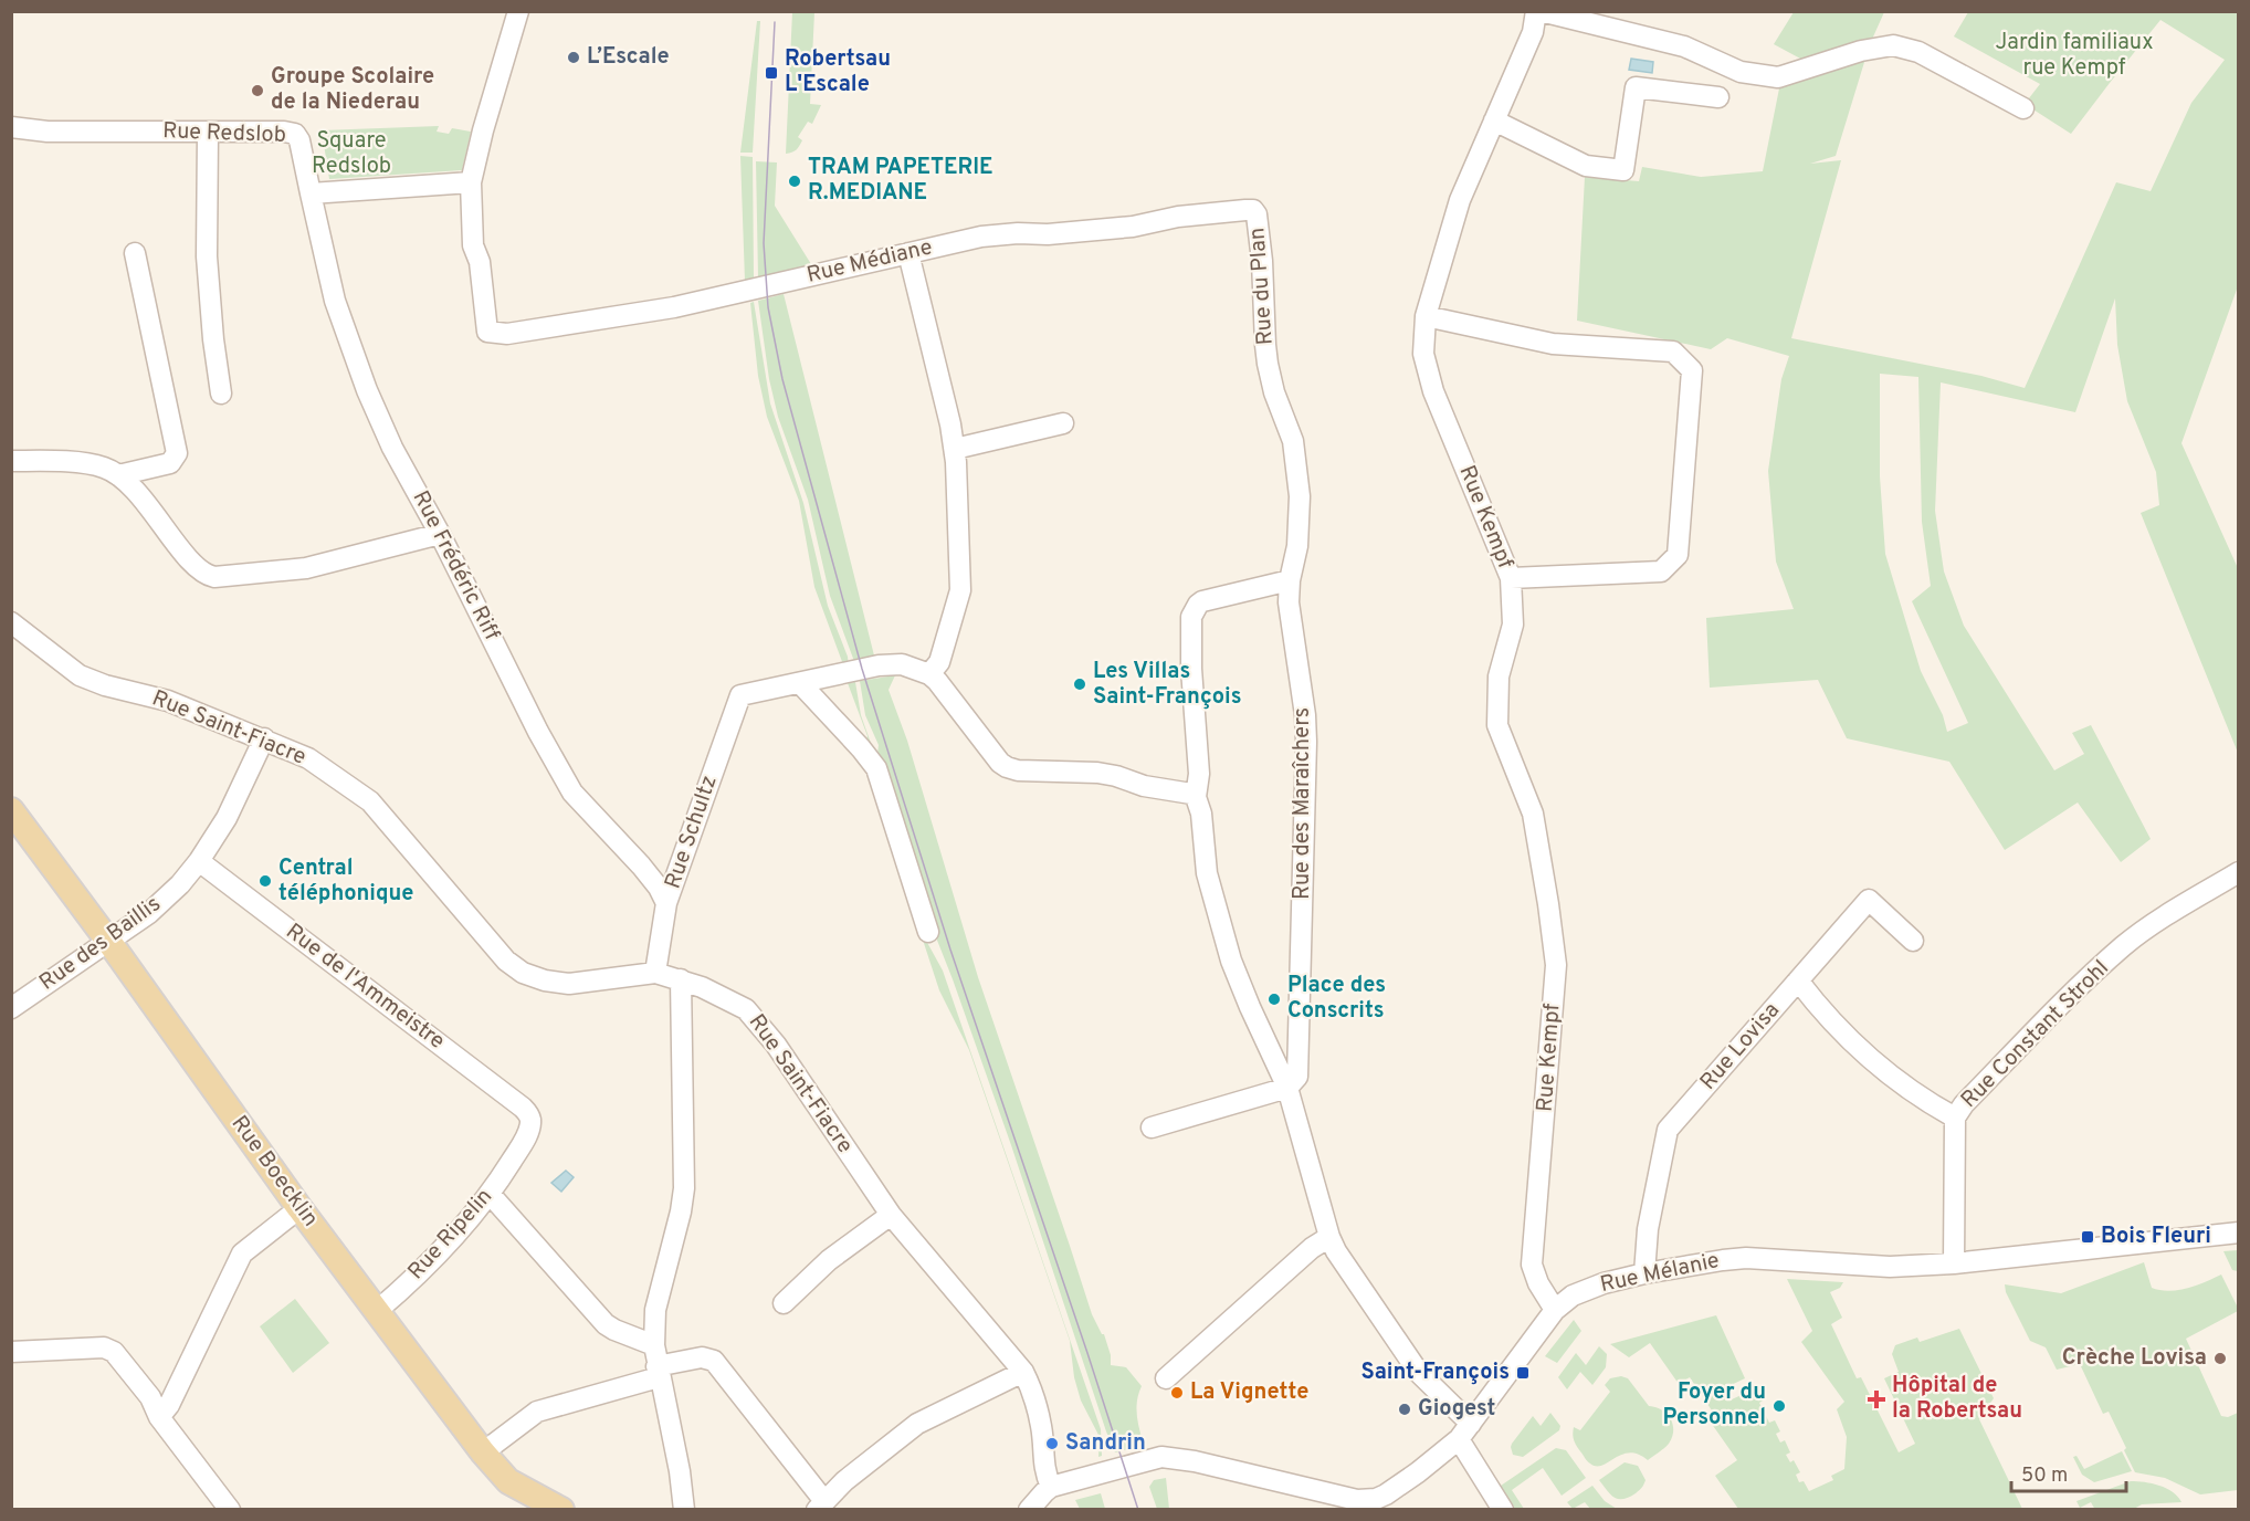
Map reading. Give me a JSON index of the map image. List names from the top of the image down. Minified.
{"streets":{"main road":["Rue Boecklin"],"street":["Rue Redslob","Rue Médiane","Rue du Plan","Rue Kempf","Rue Frédéric Riff","Rue Saint-Fiacre","Rue des Maraîchers","Rue Schultz","Rue des Baillis","Rue de l'Ammeistre","Rue Constant Strohl","Rue Lovisa","Rue Ripelin","Rue Mélanie"]},"crossings":[["Rue Redslob","Rue Frédéric Riff"],["Rue Médiane","Rue du Plan"],["Rue du Plan","Rue des Maraîchers"],["Rue Kempf","Rue Mélanie"],["Rue Frédéric Riff","Rue Schultz"],["Rue Saint-Fiacre","Rue Schultz"],["Rue Saint-Fiacre","Rue des Baillis"],["Rue Saint-Fiacre","Rue Mélanie"],["Rue des Baillis","Rue de l'Ammeistre"],["Rue des Baillis","Rue Boecklin"],["Rue de l'Ammeistre","Rue Ripelin"],["Rue Constant Strohl","Rue Mélanie"],["Rue Lovisa","Rue Mélanie"],["Rue Boecklin","Rue Ripelin"]],"parks":["Jardin familiaux rue Kempf","Square Redslob"],"places":{"other":["L’Escale","Groupe Scolaire de la Niederau","TRAM PAPETERIE R.MEDIANE","Les Villas Saint-François","Central téléphonique","Place des Conscrits","Crèche Lovisa","La Vignette","Foyer du Personnel","Giogest","Sandrin"],"transit":["Robertsau L'Escale","Bois Fleuri","Saint-François"],"health":["Hôpital de la Robertsau"]},"scale_bar":"50 m"}
